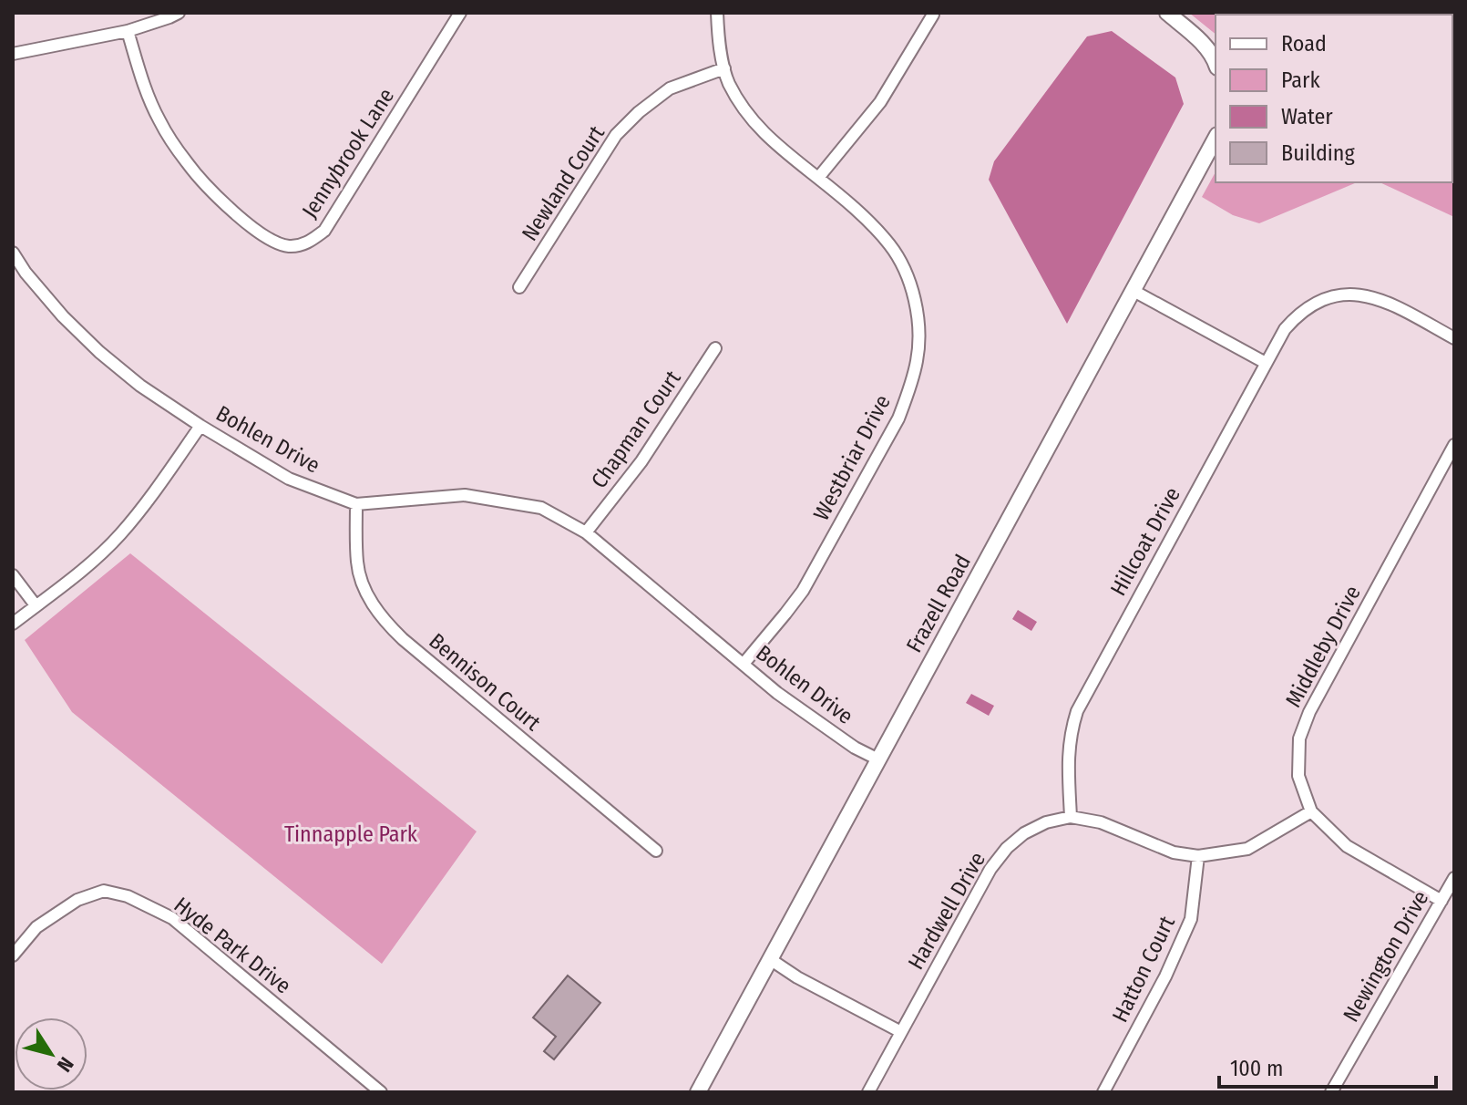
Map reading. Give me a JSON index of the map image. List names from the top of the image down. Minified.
{"streets":{"street":["Jennybrook Lane","Newland Court","Chapman Court","Bohlen Drive","Westbriar Drive","Hillcoat Drive","Frazell Road","Middleby Drive","Bennison Court","Hardwell Drive","Hyde Park Drive","Newington Drive","Hatton Court"]},"crossings":[["Newland Court","Westbriar Drive"],["Chapman Court","Bohlen Drive"],["Bohlen Drive","Westbriar Drive"],["Bohlen Drive","Frazell Road"],["Bohlen Drive","Bennison Court"],["Hillcoat Drive","Hardwell Drive"],["Middleby Drive","Hardwell Drive"],["Middleby Drive","Newington Drive"],["Hardwell Drive","Hatton Court"]],"parks":["Tinnapple Park"],"legend":["Road","Park","Water","Building"],"scale_bar":"100 m","north":"bottom right"}
